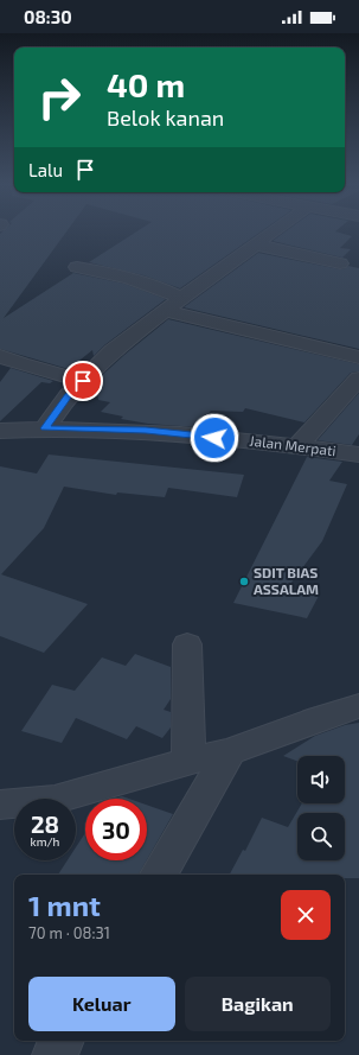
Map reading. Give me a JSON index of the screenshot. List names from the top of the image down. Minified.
{"streets":{"street":["Jalan Merpati"]},"places":["SDIT BIAS ASSALAM"],"page":{"status":"08:30","turn":["40 m","Belok kanan"],"then":"Lalu","speed":"28 km/h","limit":"30","heading":["1 mnt","70 m · 08:31"],"buttons":["Keluar","Bagikan"]}}
